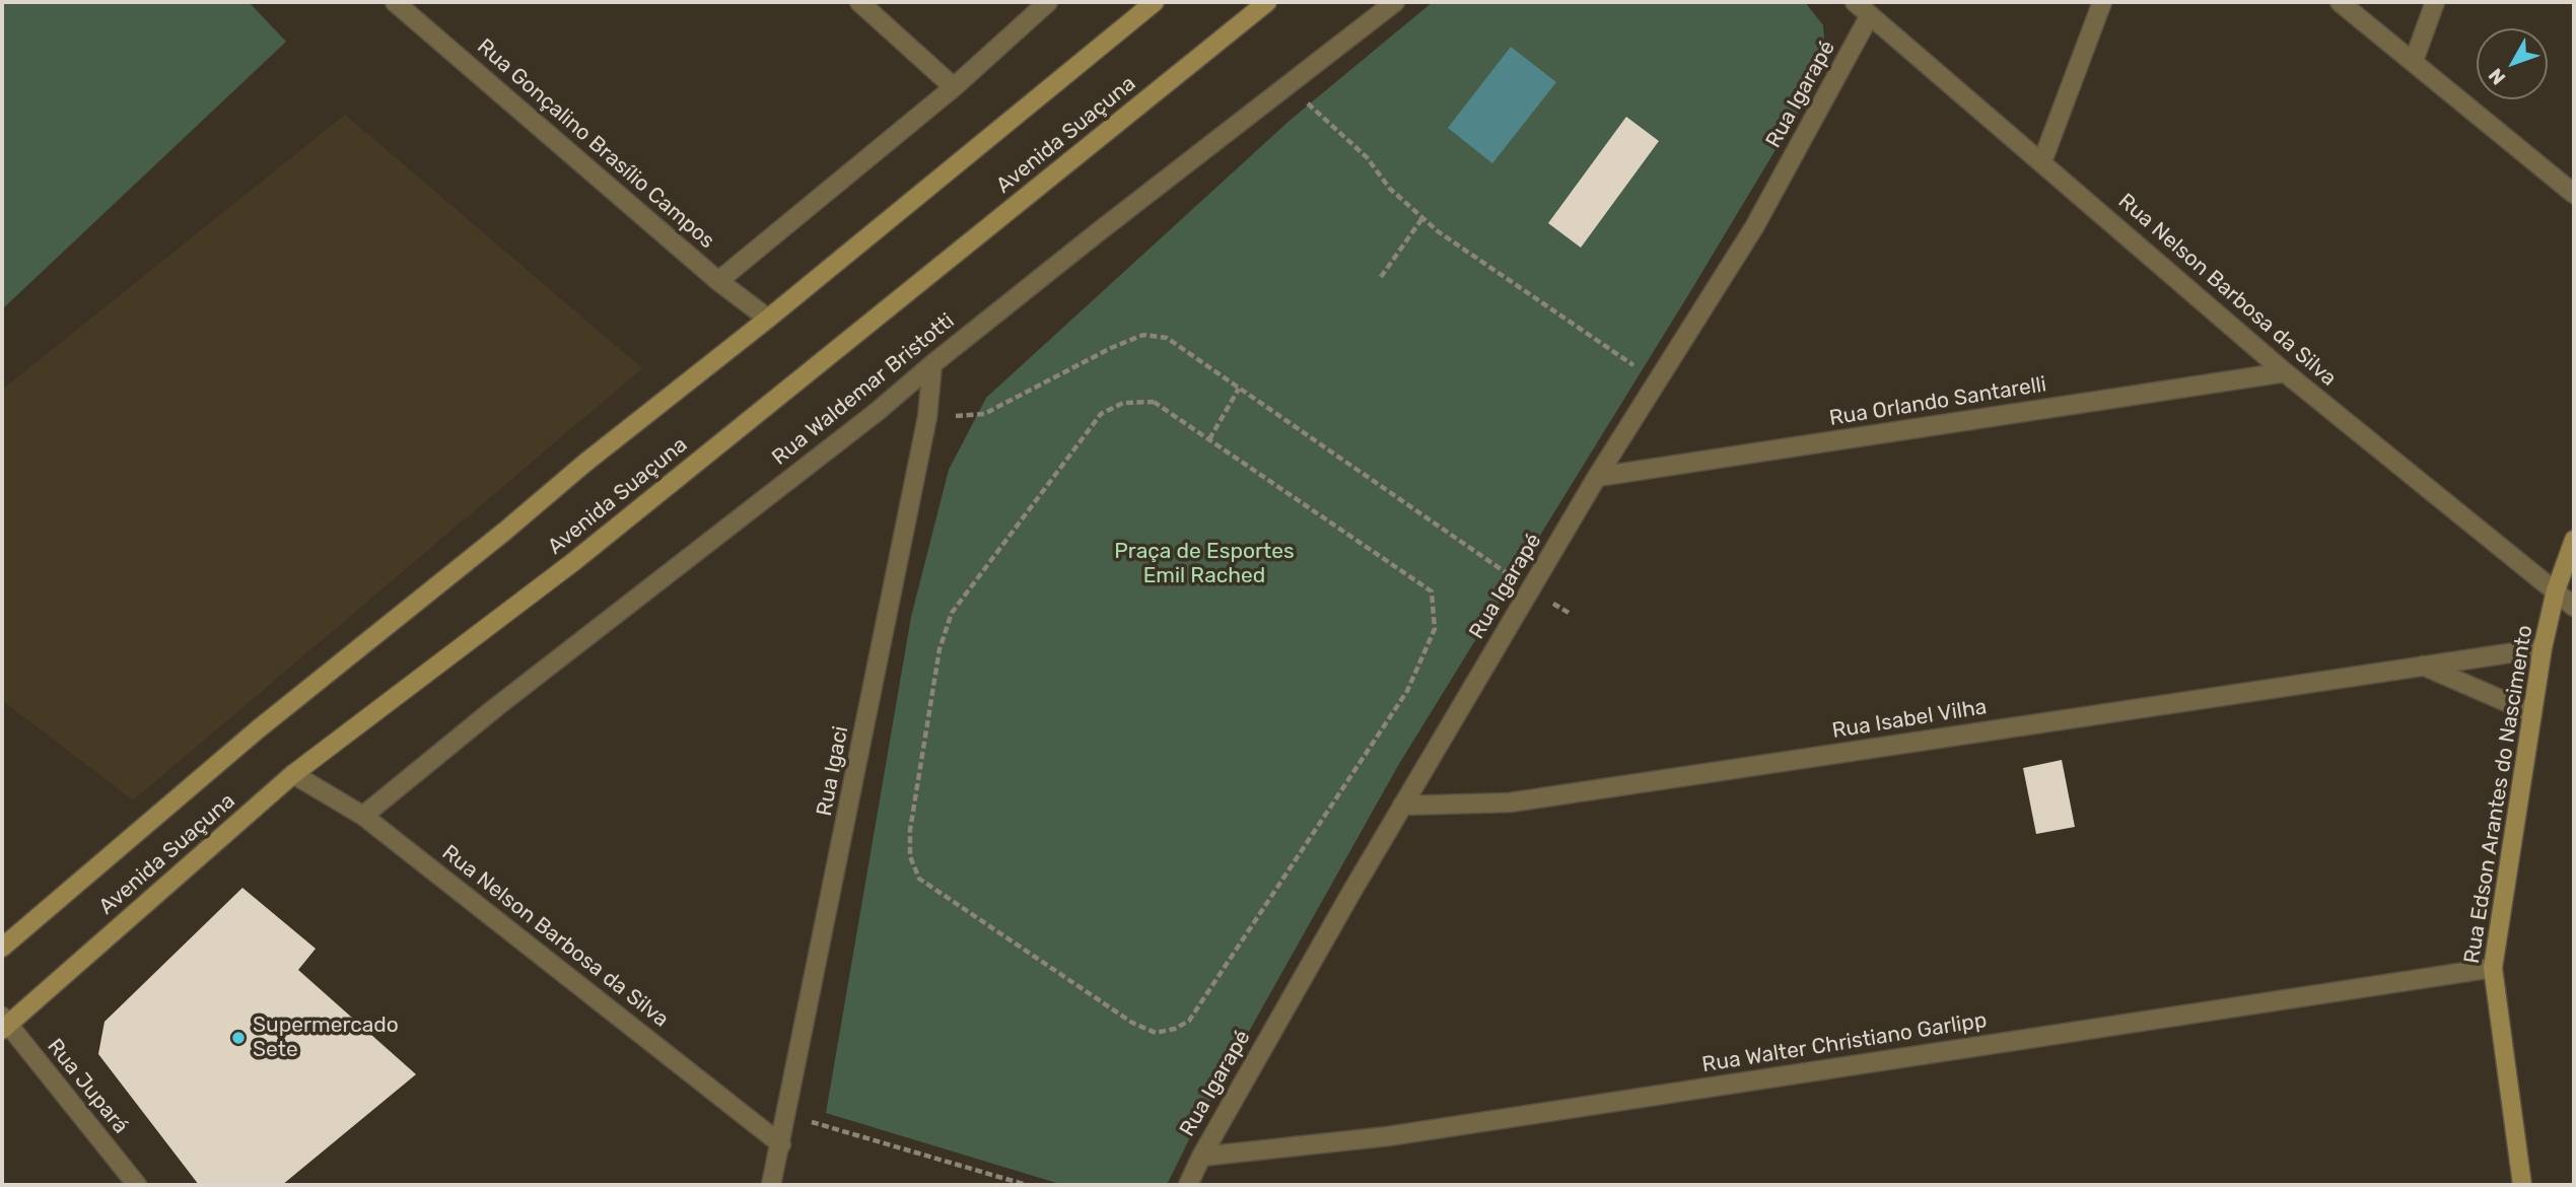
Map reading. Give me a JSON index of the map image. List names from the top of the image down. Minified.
{"streets":{"main road":["Avenida Suaçuna","Rua Edson Arantes do Nascimento"],"street":["Rua Igarapé","Rua Gonçalino Brasílio Campos","Rua Nelson Barbosa da Silva","Rua Waldemar Bristotti","Rua Orlando Santarelli","Rua Isabel Vilha","Rua Igaci","Rua Walter Christiano Garlipp","Rua Jupará"]},"crossings":[["Rua Igarapé","Rua Nelson Barbosa da Silva"],["Rua Igarapé","Rua Orlando Santarelli"],["Rua Igarapé","Rua Isabel Vilha"],["Rua Igarapé","Rua Walter Christiano Garlipp"],["Avenida Suaçuna","Rua Gonçalino Brasílio Campos"],["Avenida Suaçuna","Rua Nelson Barbosa da Silva"],["Avenida Suaçuna","Rua Jupará"],["Rua Nelson Barbosa da Silva","Rua Waldemar Bristotti"],["Rua Nelson Barbosa da Silva","Rua Orlando Santarelli"],["Rua Nelson Barbosa da Silva","Rua Igaci"],["Rua Nelson Barbosa da Silva","Rua Edson Arantes do Nascimento"],["Rua Waldemar Bristotti","Rua Igaci"],["Rua Isabel Vilha","Rua Edson Arantes do Nascimento"],["Rua Edson Arantes do Nascimento","Rua Walter Christiano Garlipp"]],"parks":["Praça de Esportes Emil Rached"],"places":["Supermercado Sete"],"north":"bottom left"}
